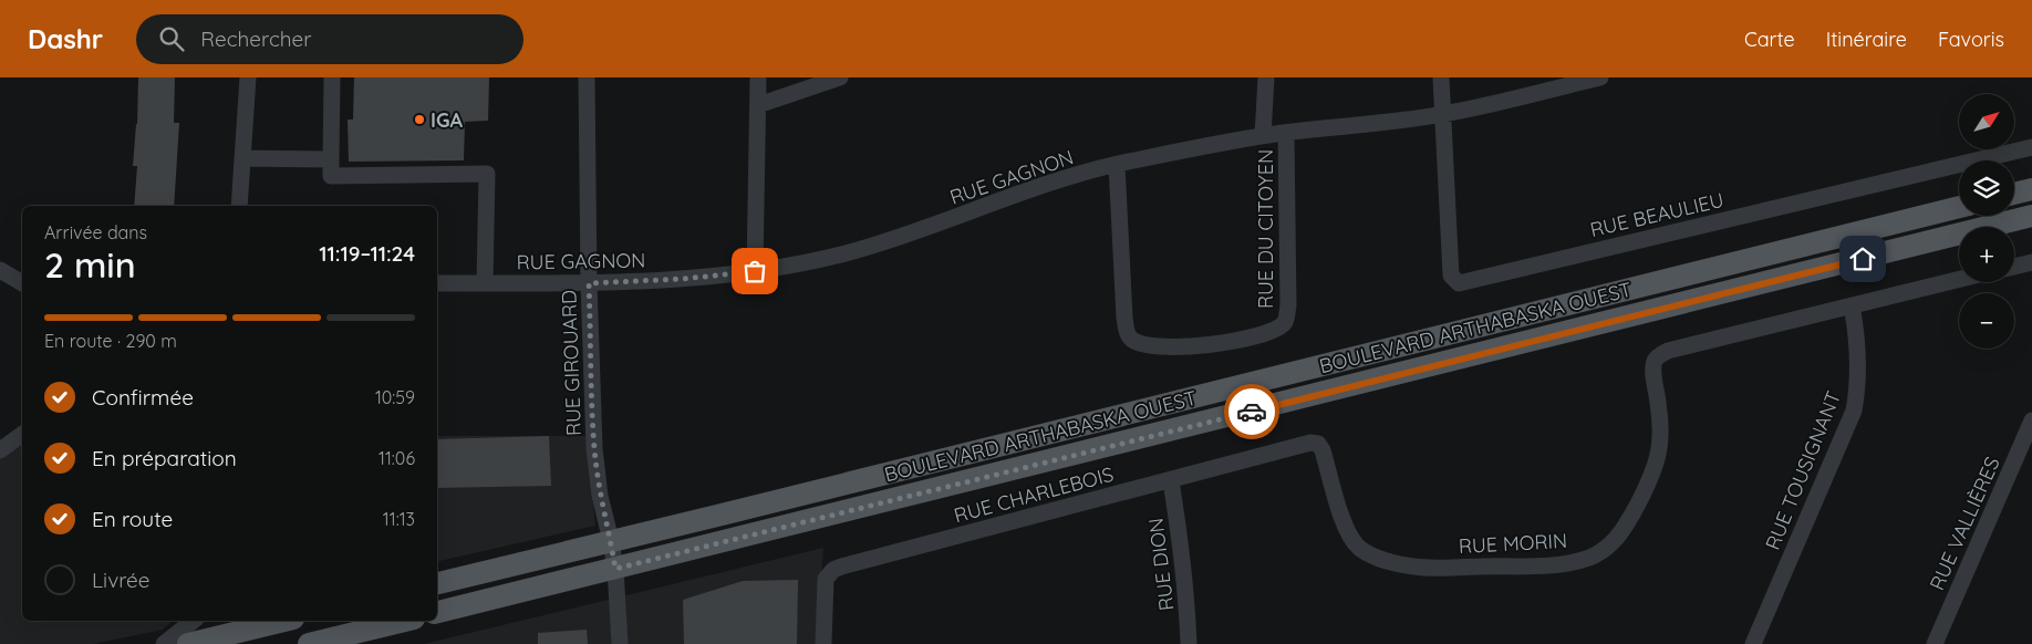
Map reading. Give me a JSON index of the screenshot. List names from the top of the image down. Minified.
{"streets":{"main road":["BOULEVARD ARTHABASKA OUEST"],"street":["RUE GAGNON","RUE BEAULIEU","RUE DU CITOYEN","RUE GIROUARD","RUE TOUSIGNANT","RUE CHARLEBOIS","RUE VALLIÈRES","RUE MORIN","RUE DION"]},"crossings":[["RUE GAGNON","RUE BEAULIEU"],["RUE GAGNON","RUE DU CITOYEN"],["RUE GAGNON","RUE GIROUARD"],["BOULEVARD ARTHABASKA OUEST","RUE GIROUARD"],["RUE TOUSIGNANT","RUE MORIN"],["RUE CHARLEBOIS","RUE MORIN"],["RUE CHARLEBOIS","RUE DION"]],"places":["IGA"],"north":"top right","page":{"header":"Dashr","search":"Rechercher","nav":["Carte","Itinéraire","Favoris"],"map_buttons":["+","−"],"heading":["2 min","Arrivée dans","11:19–11:24"],"bar":"En route · 290 m","list":[["Confirmée","10:59"],["En préparation","11:06"],["En route","11:13"],"Livrée"]}}
